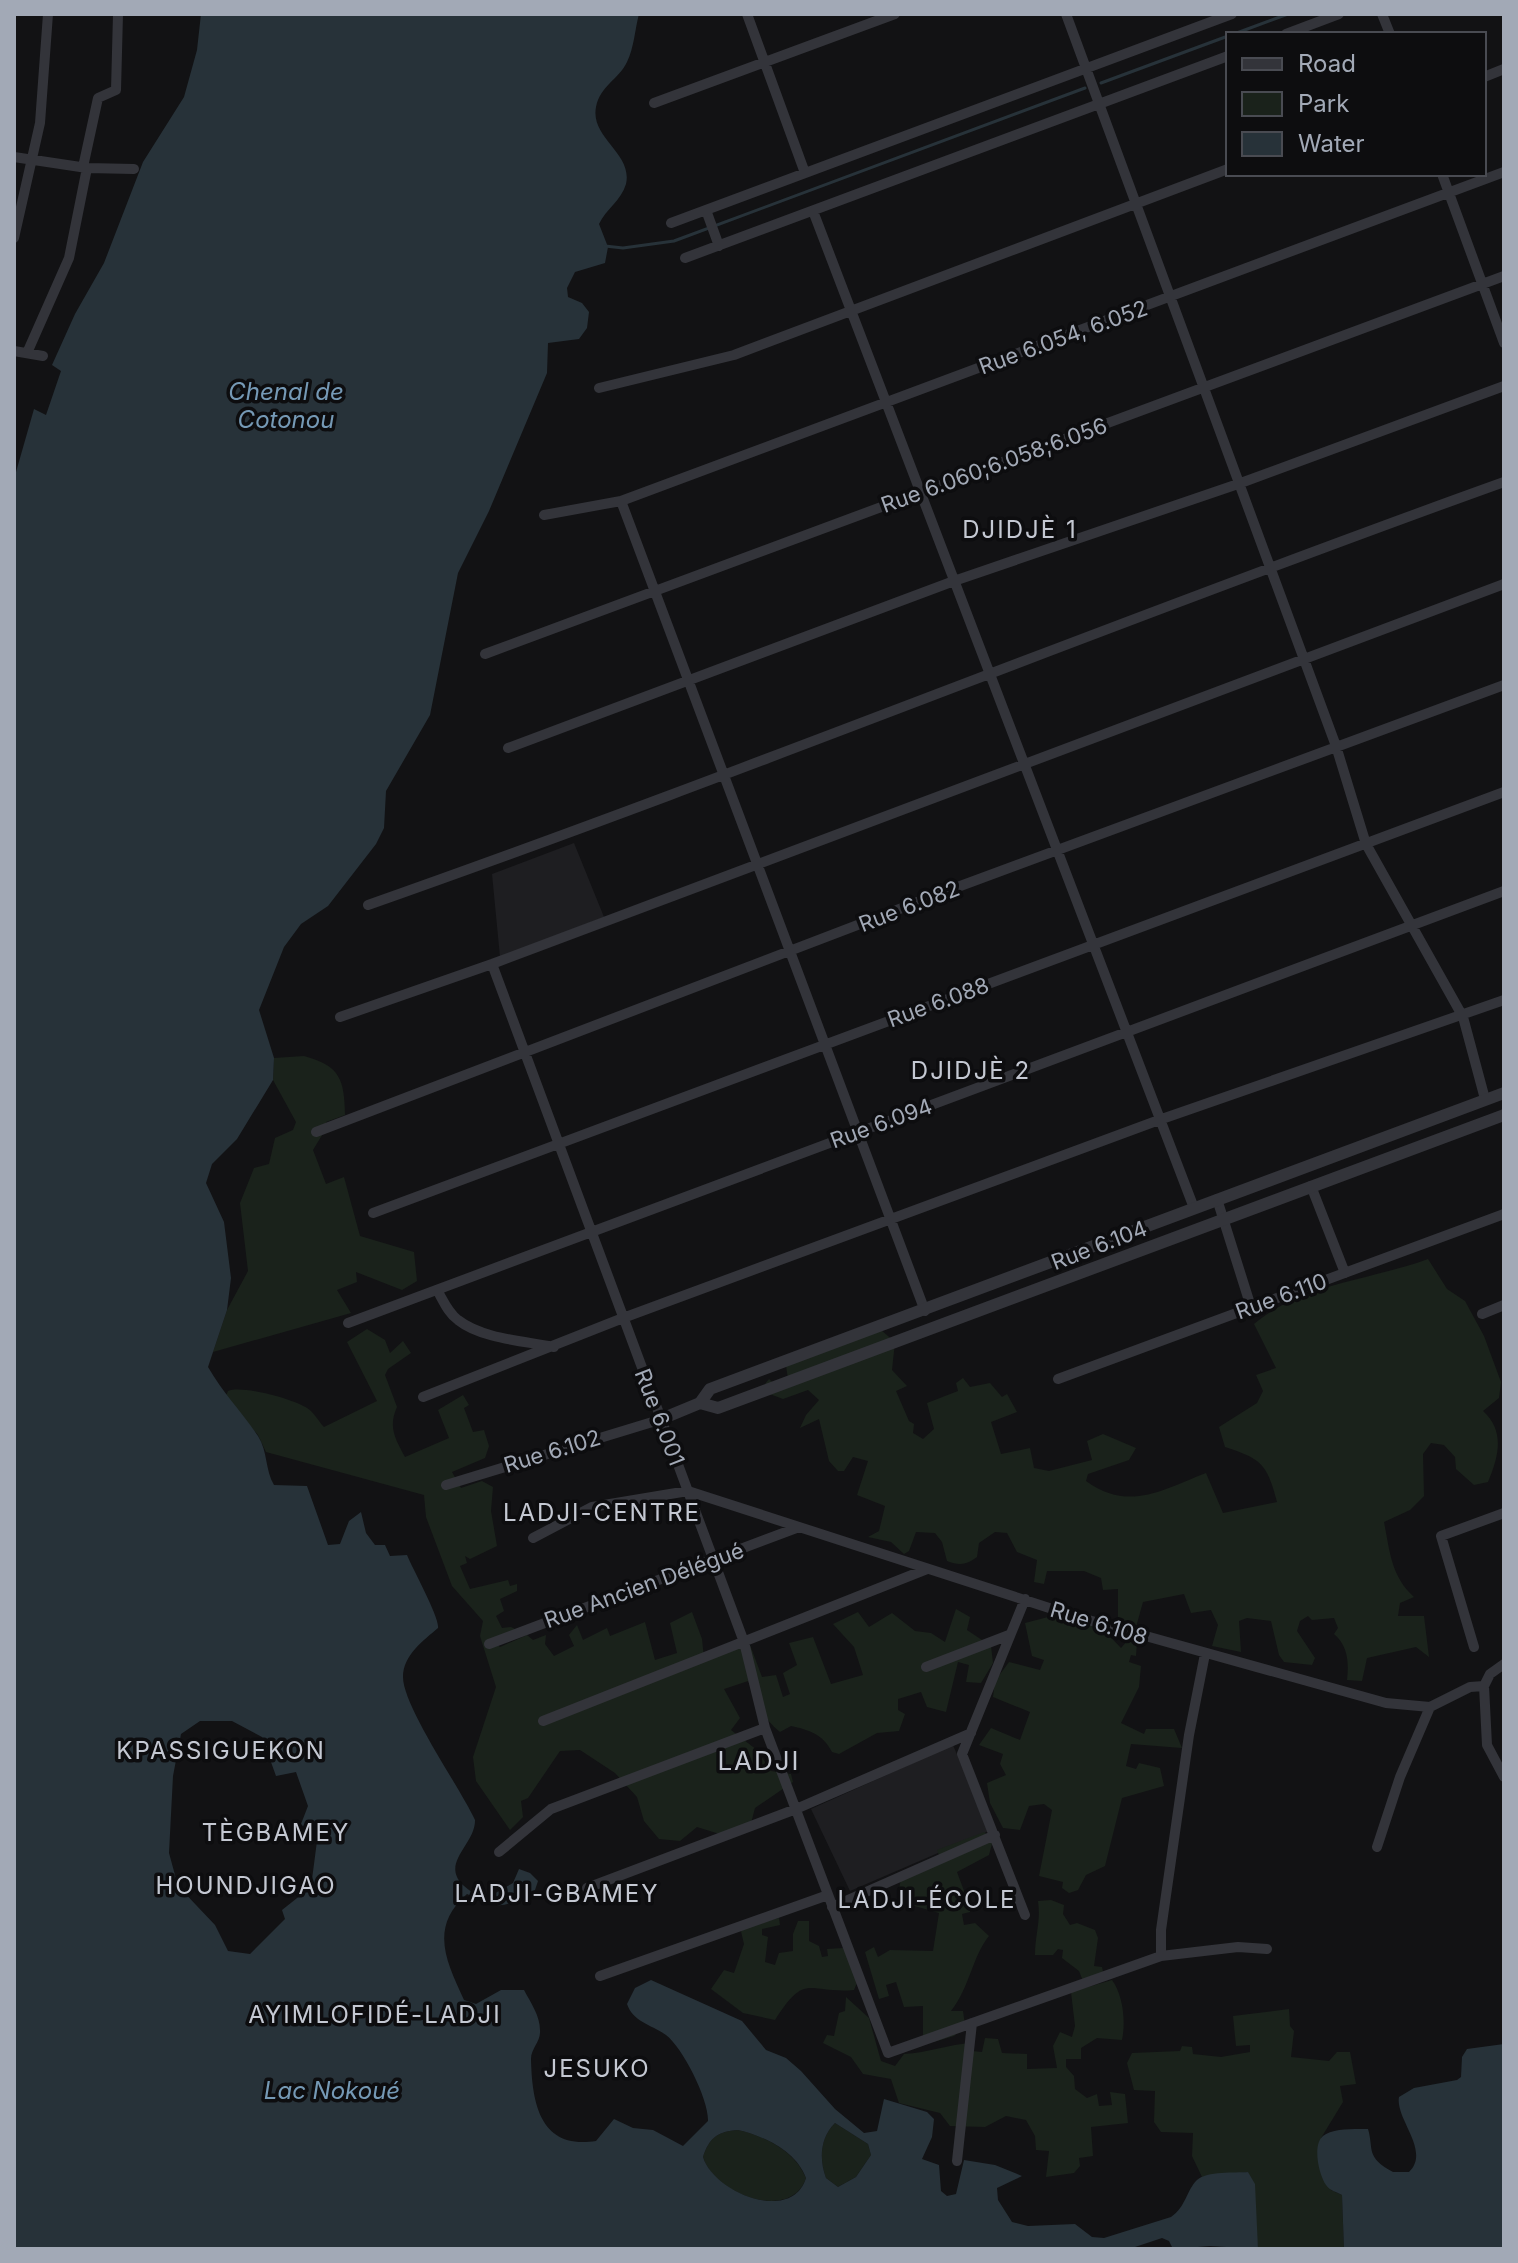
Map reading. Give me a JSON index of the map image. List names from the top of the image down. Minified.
{"streets":{"street":["Rue 6.054, 6.052","Rue 6.060;6.058;6.056","Rue 6.082","Rue 6.088","Rue 6.094","Rue 6.104","Rue 6.110","Rue 6.001","Rue 6.102","Rue Ancien Délégué","Rue 6.108"]},"crossings":[["Rue 6.082","Rue 6.001"],["Rue 6.088","Rue 6.001"],["Rue 6.094","Rue 6.001"],["Rue 6.104","Rue 6.001"],["Rue 6.104","Rue 6.102"],["Rue 6.001","Rue 6.102"],["Rue 6.001","Rue Ancien Délégué"],["Rue 6.001","Rue 6.108"],["Rue Ancien Délégué","Rue 6.108"]],"districts":["DJIDJÈ 1","DJIDJÈ 2","LADJI-CENTRE","KPASSIGUEKON","LADJI","TÈGBAMEY","HOUNDJIGAO","LADJI-GBAMEY","LADJI-ÉCOLE","AYIMLOFIDÉ-LADJI","JESUKO"],"water":["Chenal de Cotonou","Lac Nokoué"],"legend":["Road","Park","Water"]}
